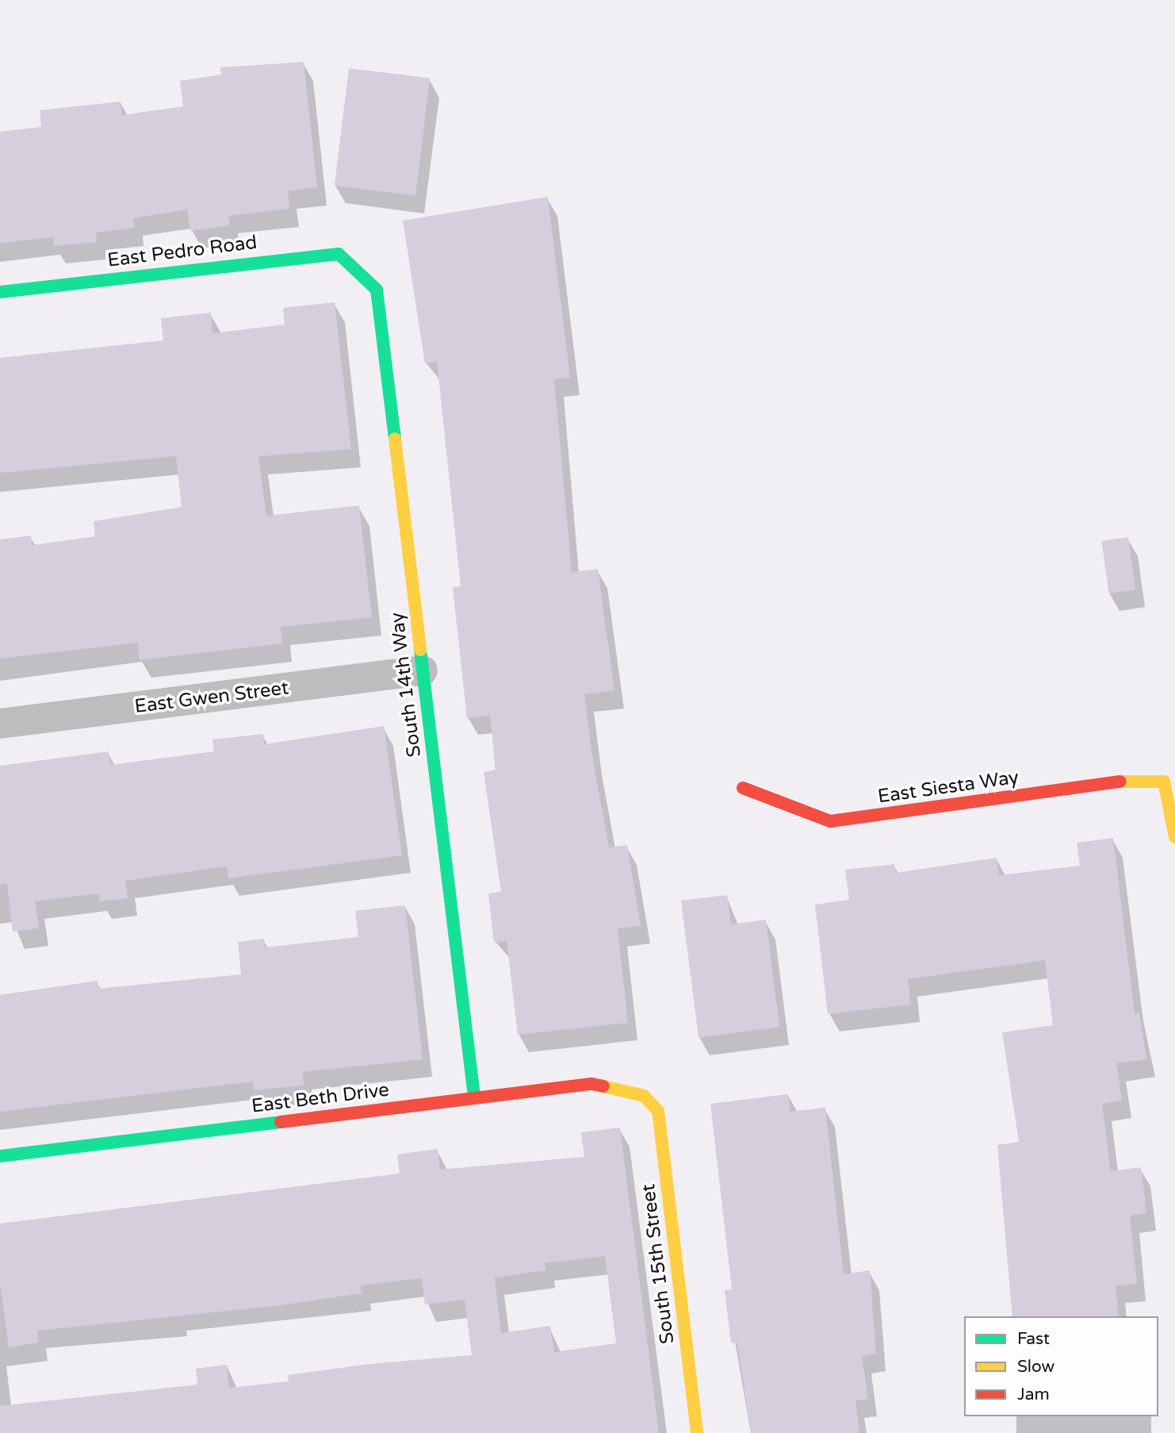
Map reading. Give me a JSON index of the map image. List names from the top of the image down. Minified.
{"streets":{"street":["East Pedro Road","South 14th Way","East Gwen Street","East Siesta Way","East Beth Drive","South 15th Street"]},"crossings":[["East Pedro Road","South 14th Way"],["South 14th Way","East Gwen Street"],["South 14th Way","East Beth Drive"],["East Beth Drive","South 15th Street"]],"legend":["Fast","Slow","Jam"]}
